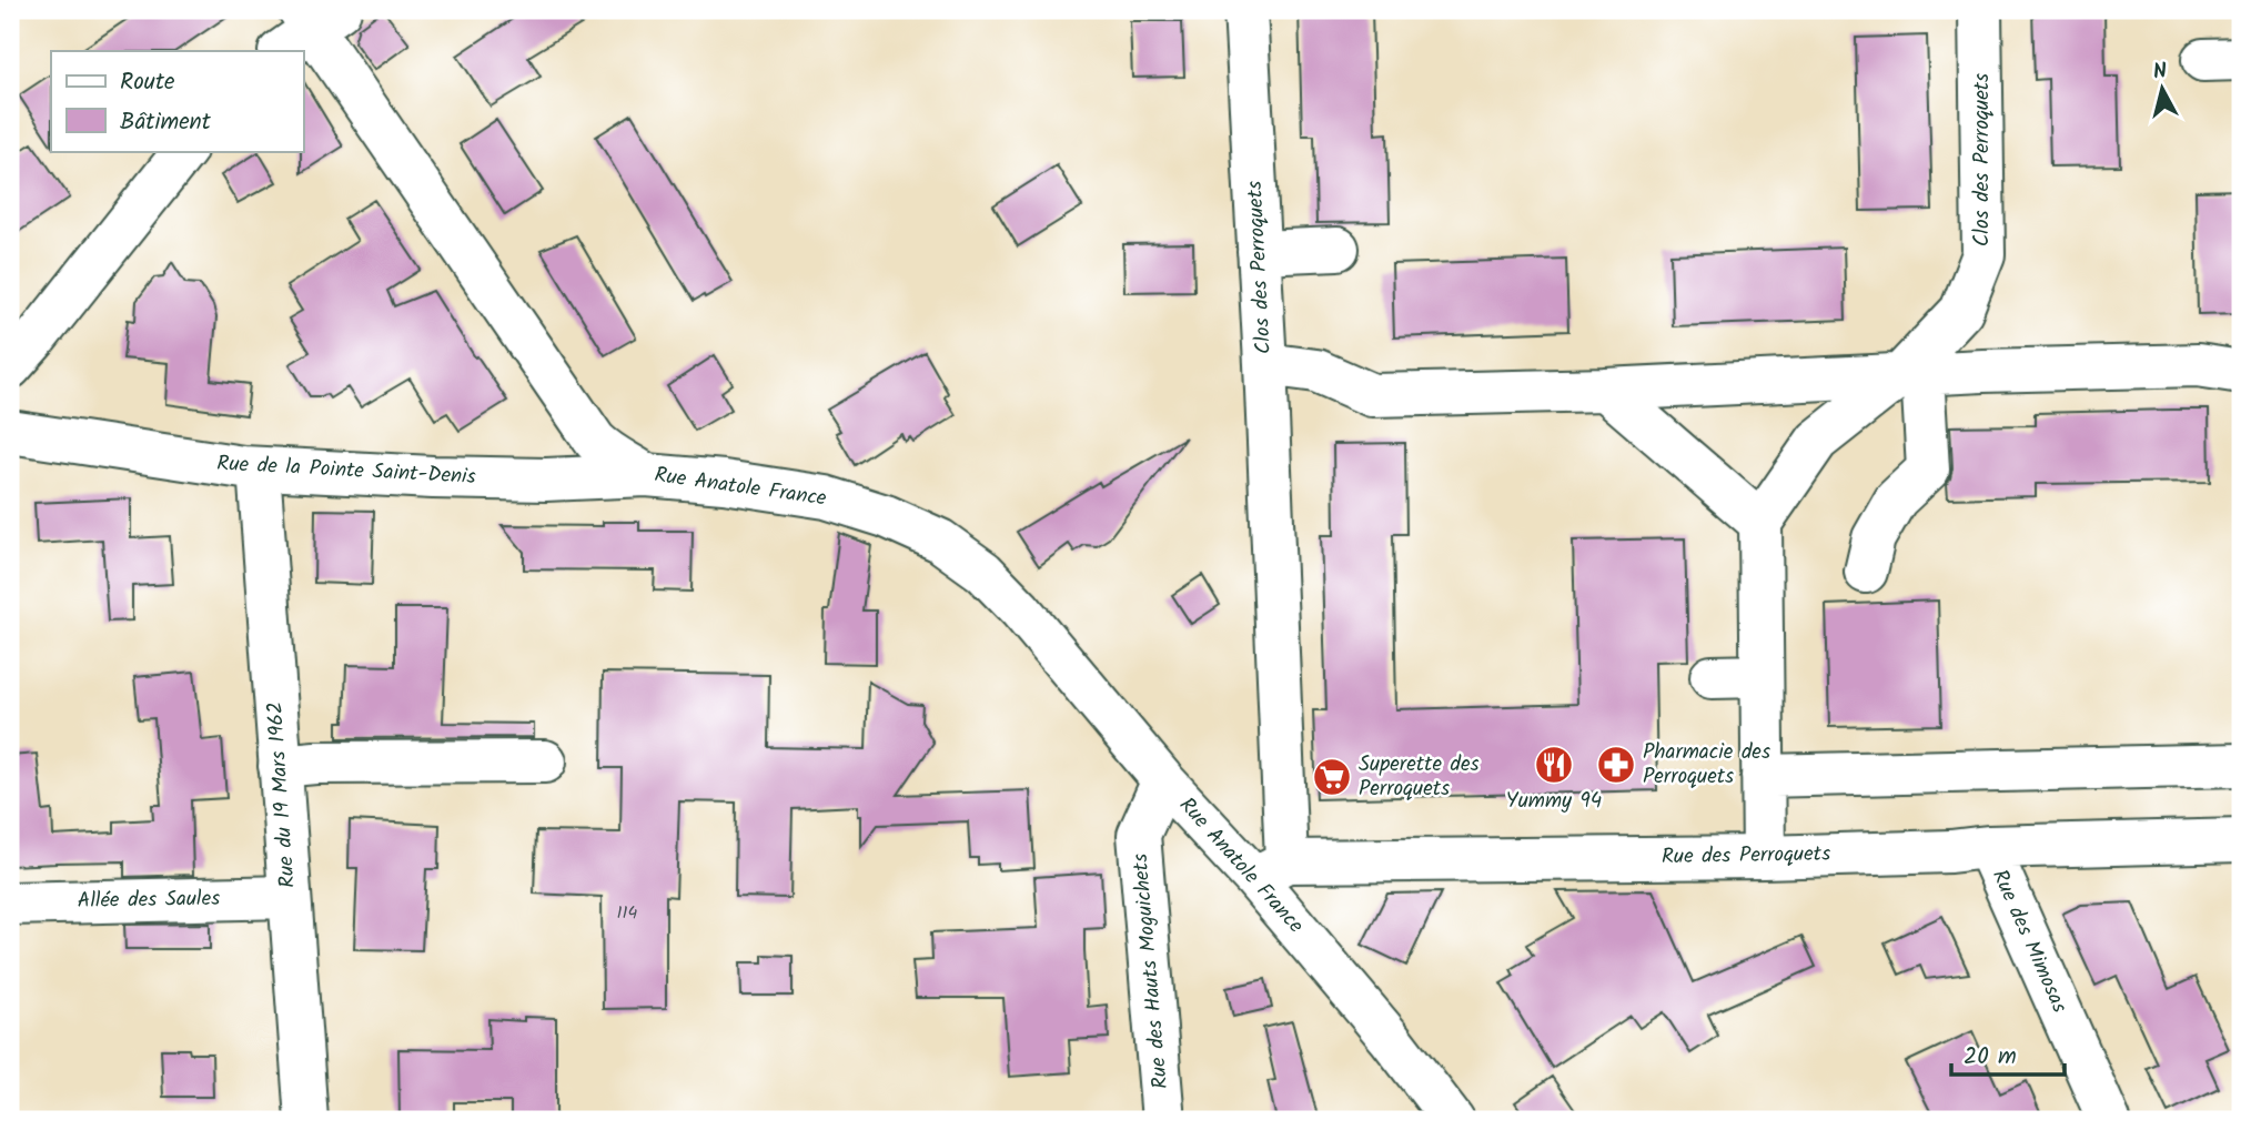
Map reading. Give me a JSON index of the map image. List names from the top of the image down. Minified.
{"streets":{"street":["Clos des Perroquets","Rue de la Pointe Saint-Denis","Rue Anatole France","Rue du 19 Mars 1962","Rue des Perroquets","Allée des Saules","Rue des Mimosas","Rue des Hauts Moguichets"]},"crossings":[["Rue de la Pointe Saint-Denis","Rue Anatole France"],["Rue de la Pointe Saint-Denis","Rue du 19 Mars 1962"],["Rue Anatole France","Rue des Perroquets"],["Rue Anatole France","Rue des Hauts Moguichets"],["Rue du 19 Mars 1962","Allée des Saules"],["Rue des Perroquets","Rue des Mimosas"]],"places":{"restaurant":["Yummy 94"],"pharmacy":["Pharmacie des Perroquets"],"supermarket":["Superette des Perroquets"]},"house_numbers":["114"],"legend":["Route","Bâtiment"],"scale_bar":"20 m","north":"top"}
